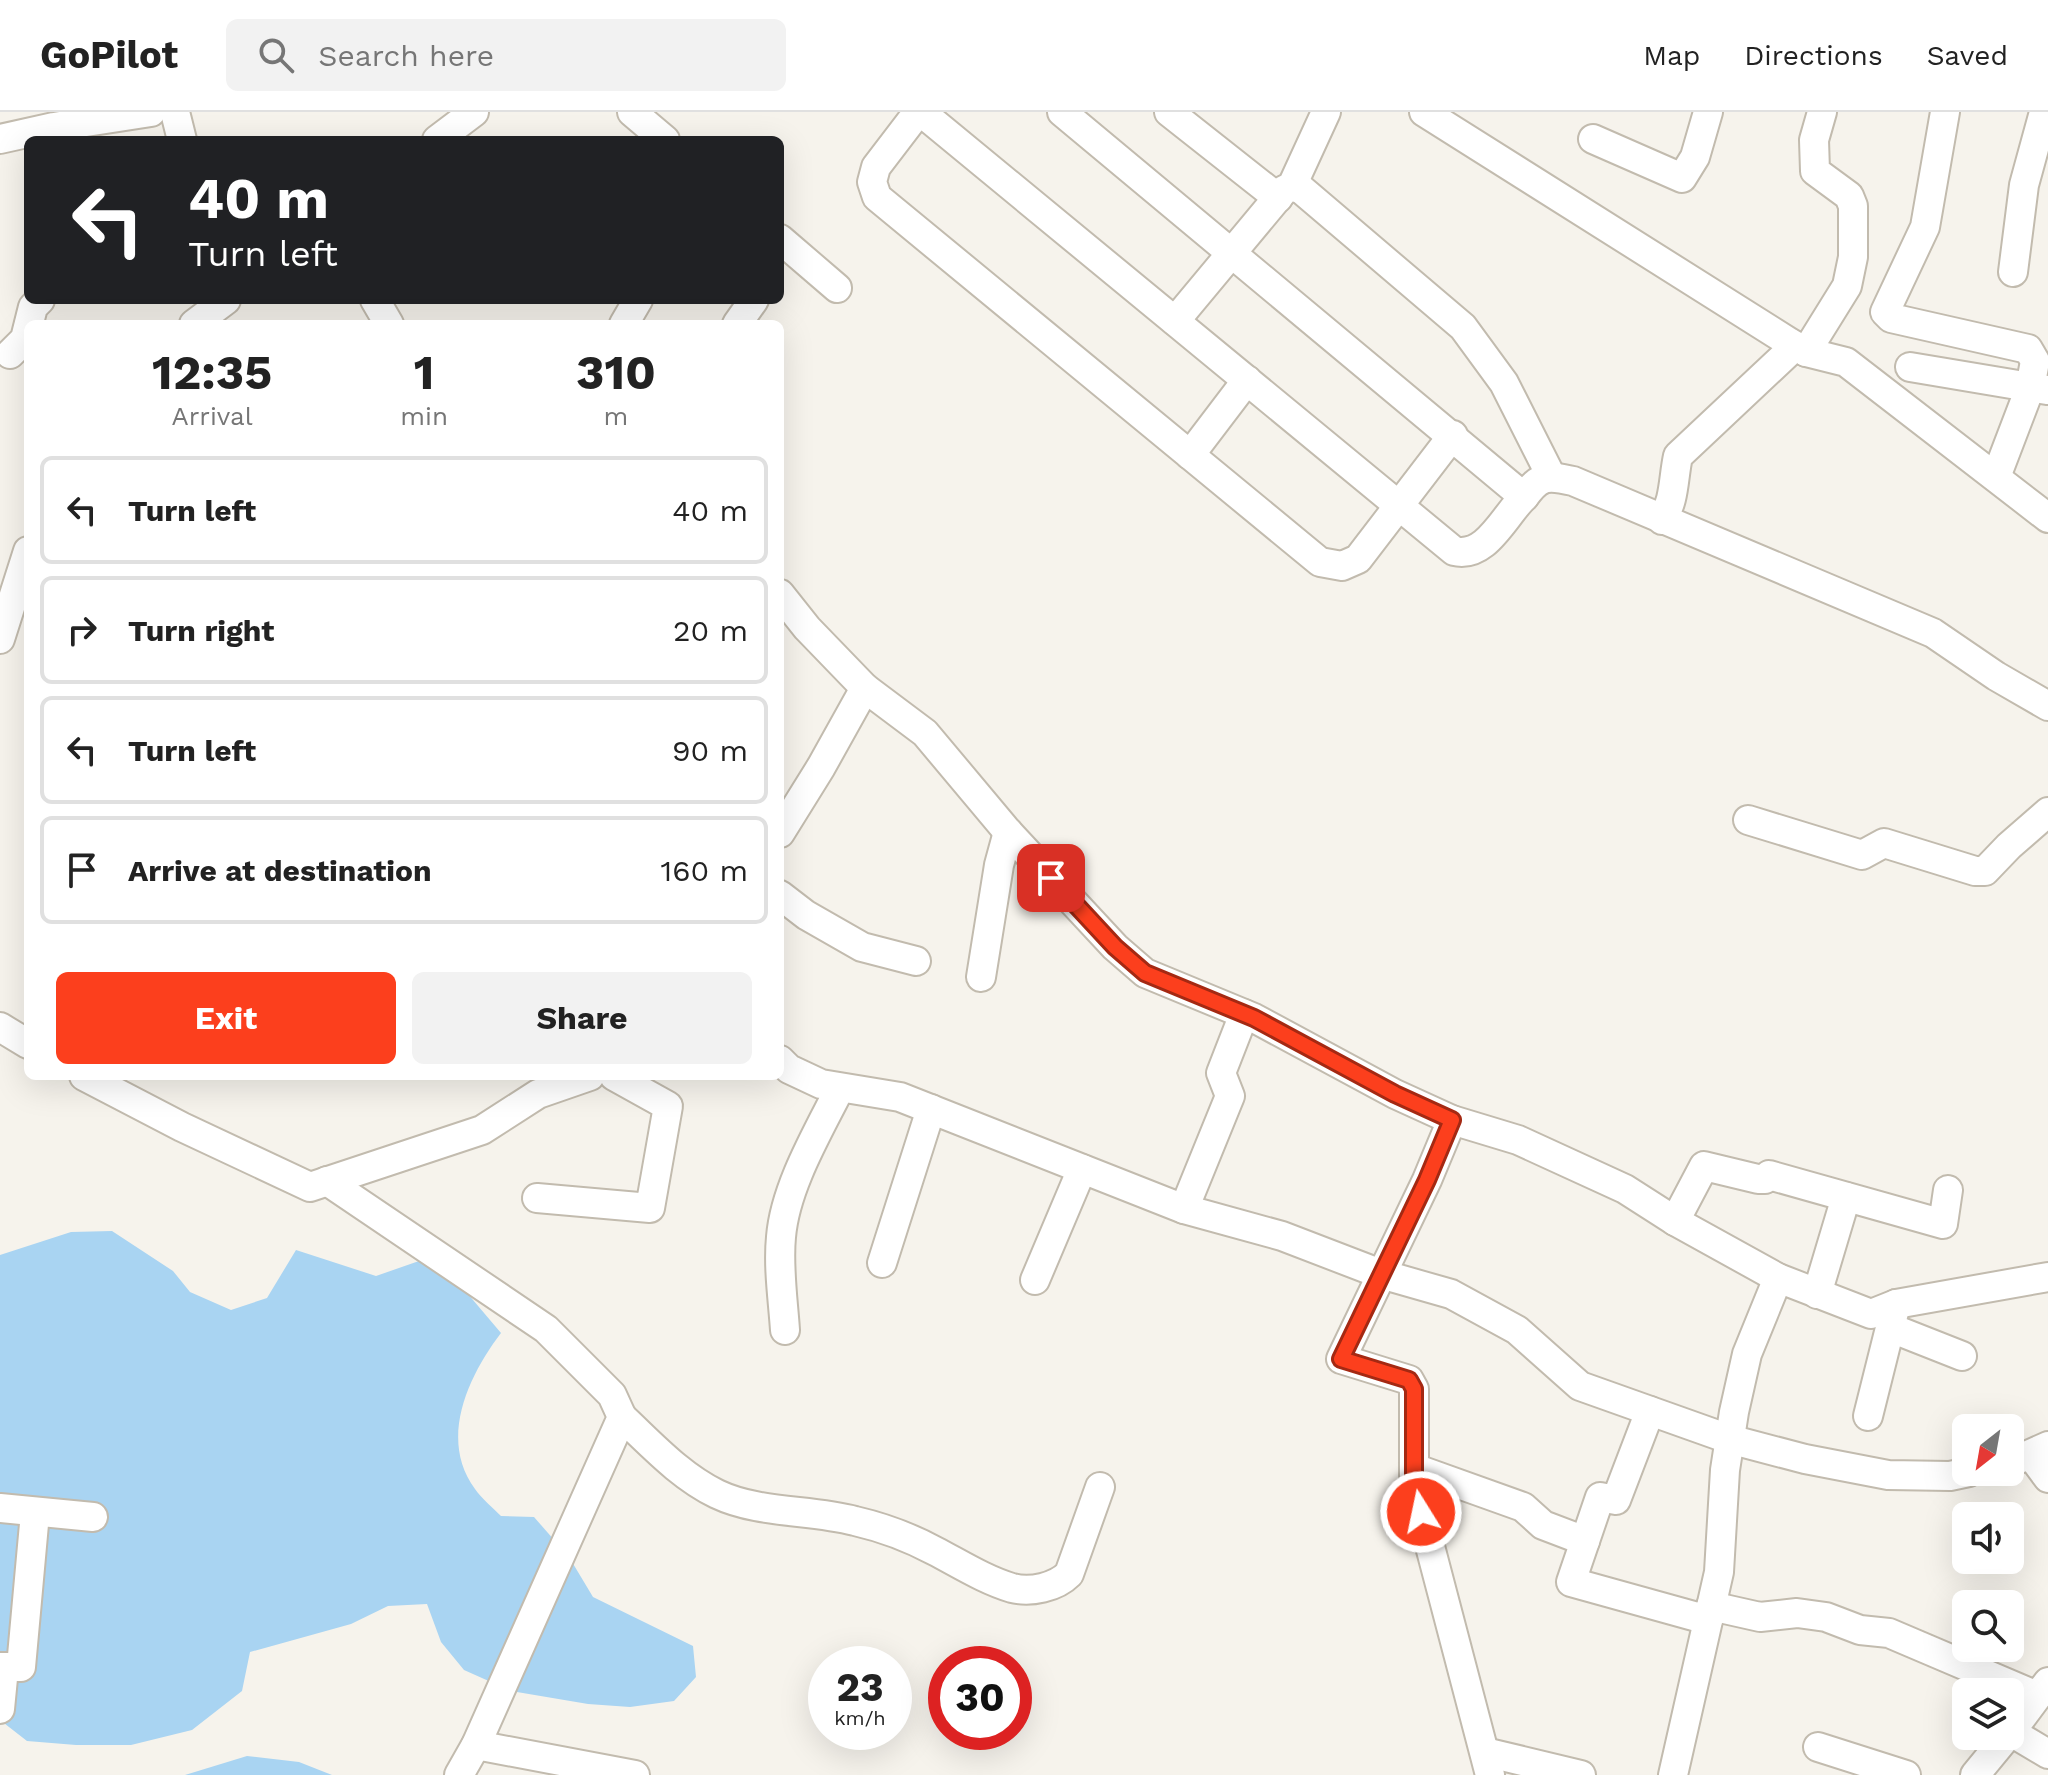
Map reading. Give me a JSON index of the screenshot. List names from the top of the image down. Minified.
{"north":"bottom left","page":{"header":"GoPilot","search":"Search here","nav":["Map","Directions","Saved"],"turn":["40 m","Turn left"],"eta":["12:35","Arrival","1","min","310","m"],"list":[{"name":"Turn left","value":"40 m"},{"name":"Turn right","value":"20 m"},{"name":"Turn left","value":"90 m"},{"name":"Arrive at destination","value":"160 m"}],"buttons":["Exit","Share"],"speed":"23 km/h","limit":"30"}}
